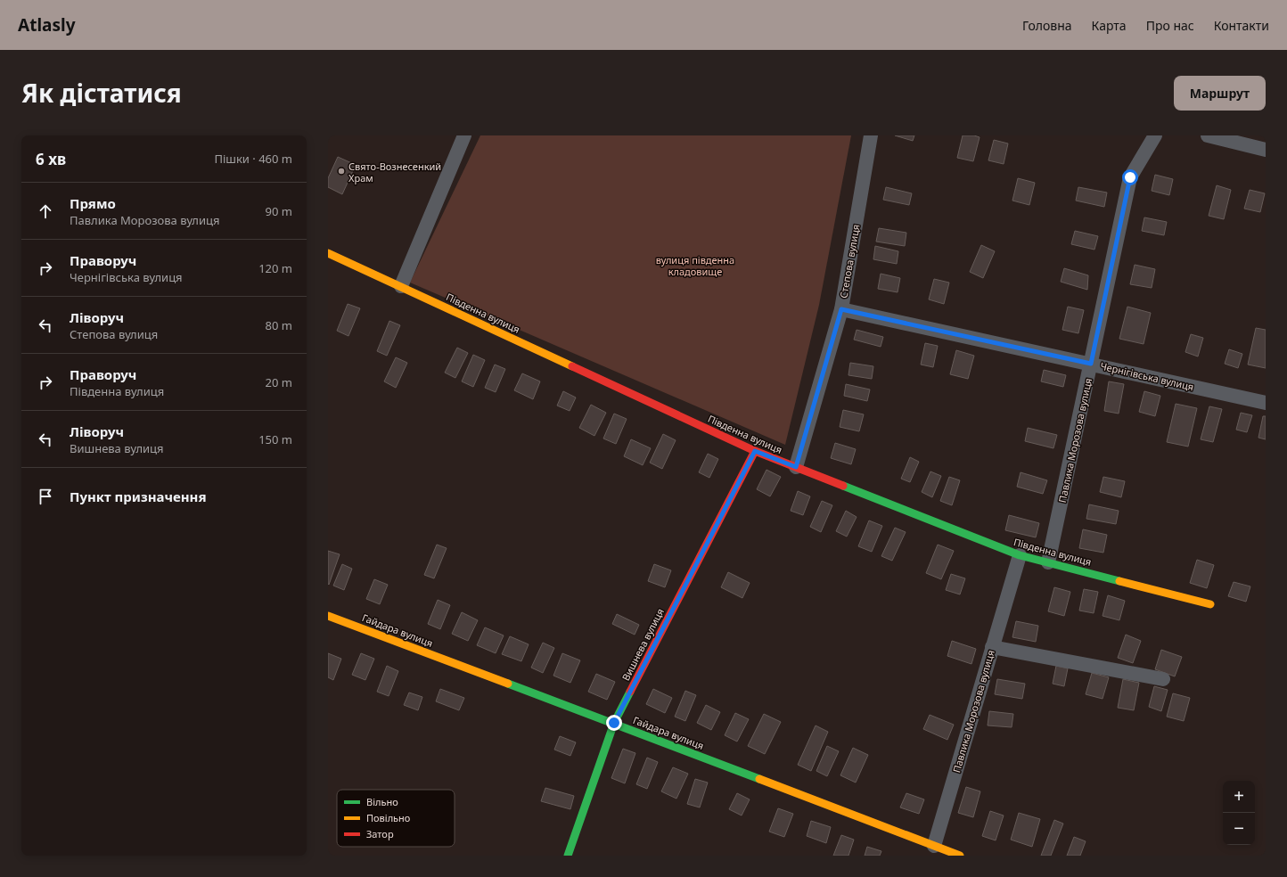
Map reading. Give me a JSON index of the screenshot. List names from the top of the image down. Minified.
{"streets":{"street":["Степова вулиця","Південна вулиця","Чернігівська вулиця","Павлика Морозова вулиця","Гайдара вулиця","Вишнева вулиця"]},"crossings":[["Степова вулиця","Південна вулиця"],["Степова вулиця","Чернігівська вулиця"],["Південна вулиця","Павлика Морозова вулиця"],["Південна вулиця","Вишнева вулиця"],["Чернігівська вулиця","Павлика Морозова вулиця"],["Павлика Морозова вулиця","Гайдара вулиця"],["Гайдара вулиця","Вишнева вулиця"]],"parks":["вулиця південна кладовище"],"places":["Свято-Вознесенкий Храм"],"legend":["Вільно","Повільно","Затор"],"page":{"header":"Atlasly","nav":["Головна","Карта","Про нас","Контакти"],"title":"Як дістатися","buttons":"Маршрут","heading":["6 хв","Пішки · 460 m"],"list":[["Прямо","Павлика Морозова вулиця","90 m"],["Праворуч","Чернігівська вулиця","120 m"],["Ліворуч","Степова вулиця","80 m"],["Праворуч","Південна вулиця","20 m"],["Ліворуч","Вишнева вулиця","150 m"],"Пункт призначення"],"map_buttons":["+","−"]}}
